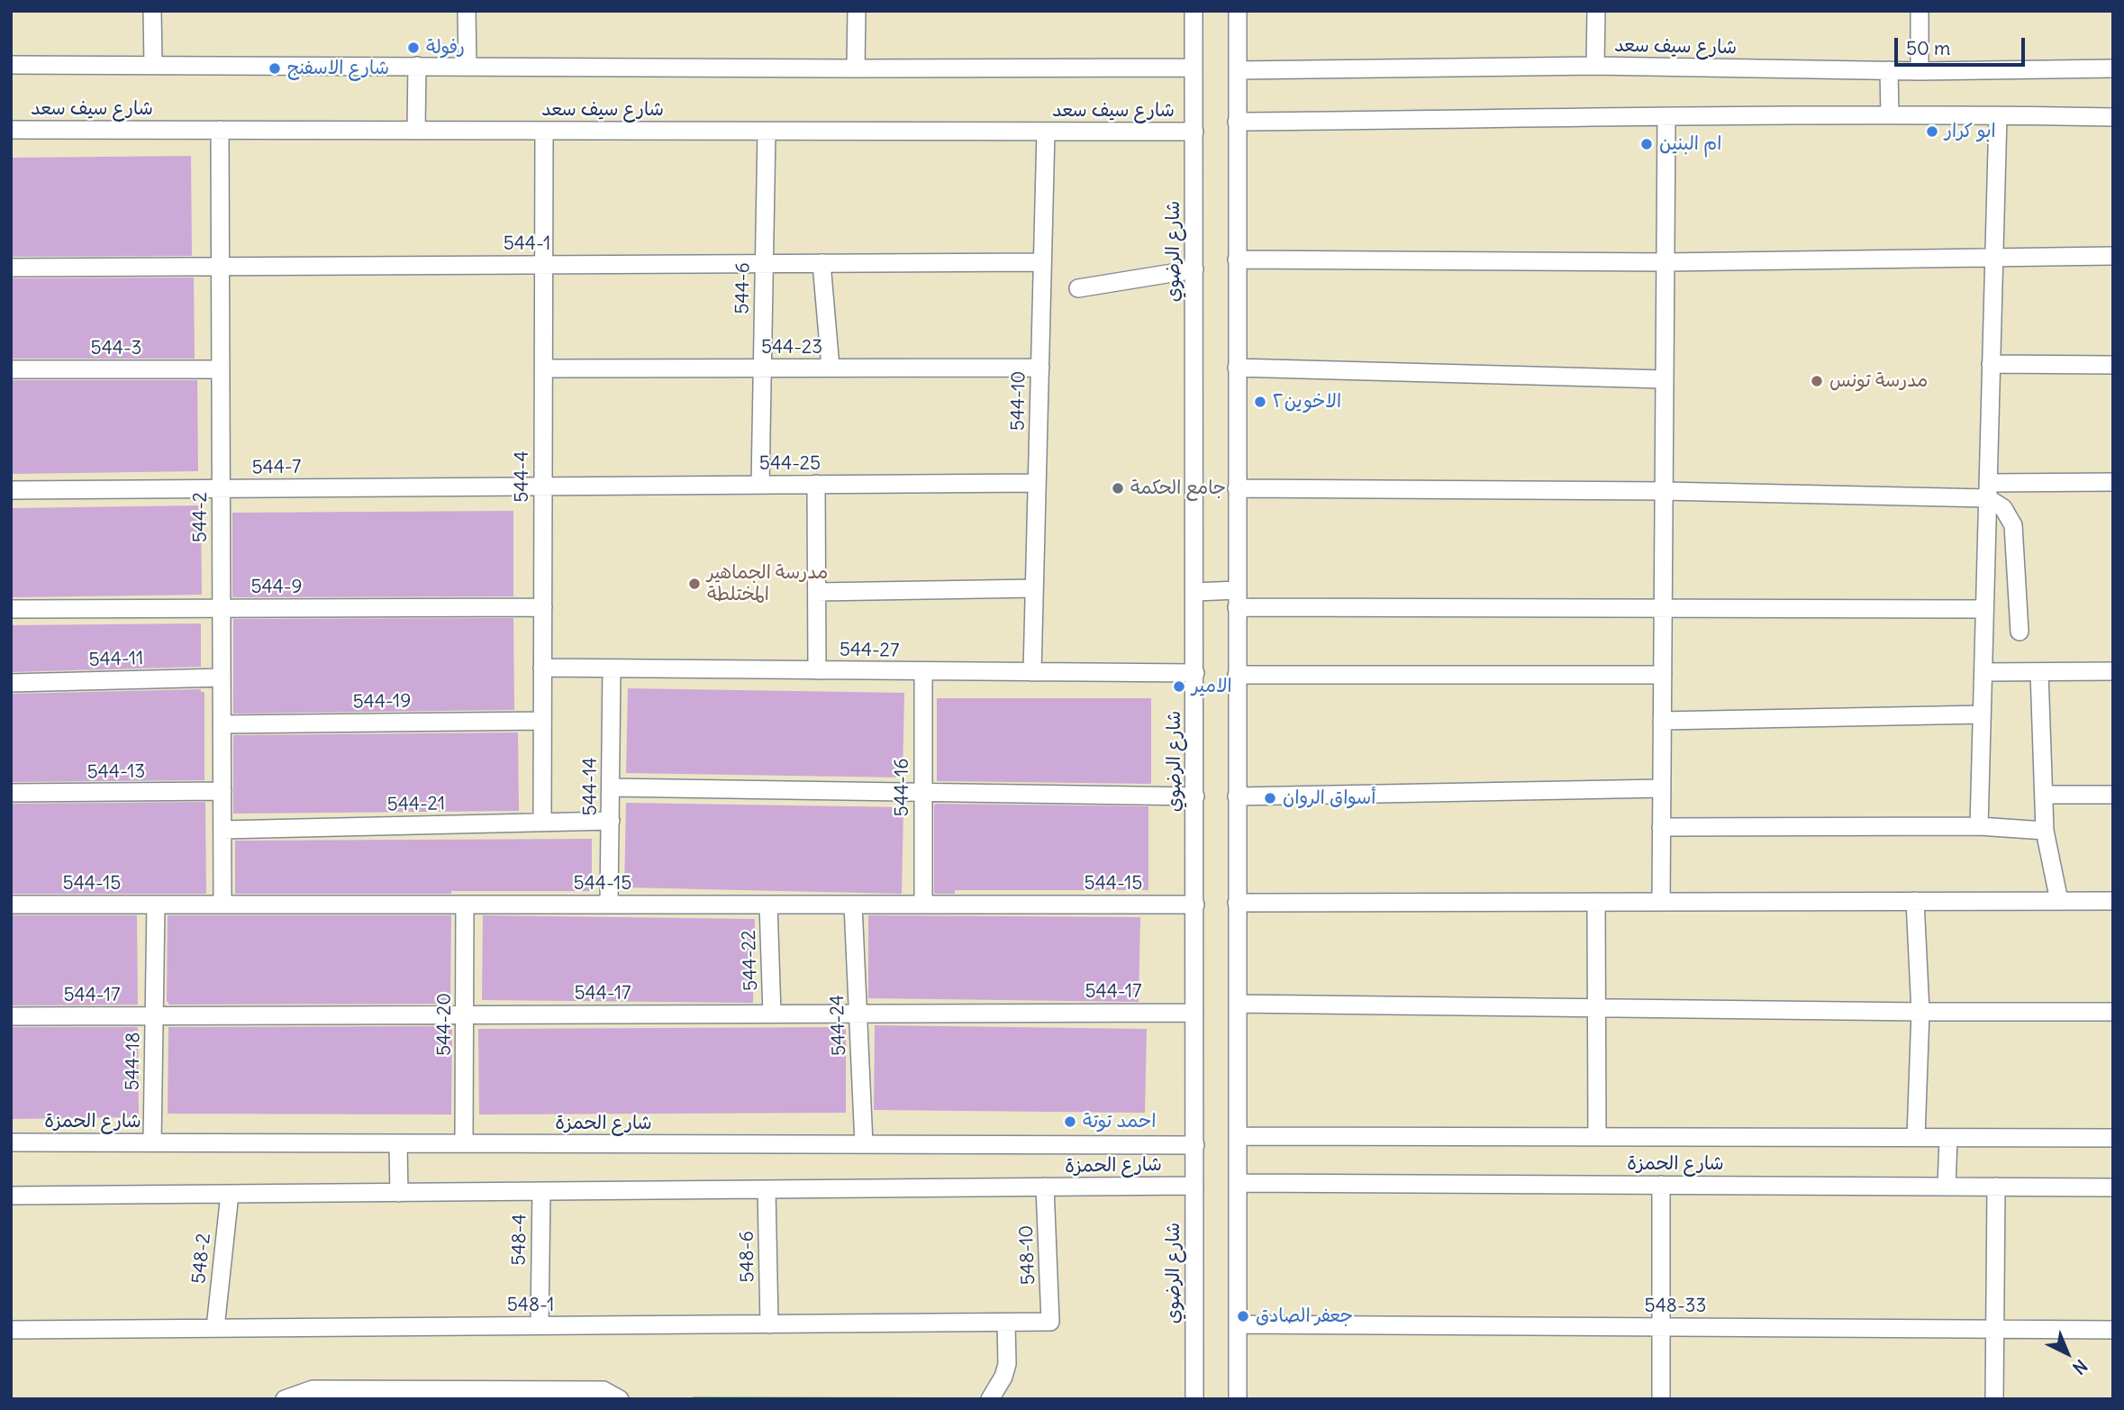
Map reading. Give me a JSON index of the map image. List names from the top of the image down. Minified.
{"streets":{"street":["شارع سيف سعد","544-1","شارع الرضوي","544-6","544-23","544-3","544-10","544-25","544-7","544-4","544-2","544-9","544-27","544-11","544-19","544-13","544-14","544-16","544-21","544-15","544-22","544-17","544-20","544-24","544-18","شارع الحمزة","548-4","548-10","548-6","548-2","548-1","548-33"]},"crossings":[["شارع سيف سعد","شارع الرضوي"],["شارع سيف سعد","544-6"],["شارع سيف سعد","544-10"],["شارع سيف سعد","544-4"],["شارع سيف سعد","544-2"],["544-1","544-6"],["544-1","544-10"],["544-1","544-4"],["544-1","544-2"],["شارع الرضوي","544-27"],["شارع الرضوي","544-15"],["شارع الرضوي","544-17"],["شارع الرضوي","شارع الحمزة"],["544-6","544-23"],["544-6","544-25"],["544-23","544-10"],["544-23","544-4"],["544-3","544-2"],["544-10","544-25"],["544-10","544-27"],["544-25","544-7"],["544-25","544-4"],["544-7","544-4"],["544-7","544-2"],["544-4","544-9"],["544-4","544-27"],["544-4","544-19"],["544-4","544-21"],["544-2","544-9"],["544-2","544-11"],["544-2","544-19"],["544-2","544-13"],["544-2","544-21"],["544-2","544-15"],["544-27","544-14"],["544-27","544-16"],["544-14","544-21"],["544-14","544-15"],["544-16","544-15"],["544-15","544-22"],["544-15","544-20"],["544-15","544-24"],["544-15","544-18"],["544-22","544-17"],["544-17","544-20"],["544-17","544-24"],["544-17","544-18"],["544-20","شارع الحمزة"],["544-24","شارع الحمزة"],["544-18","شارع الحمزة"],["شارع الحمزة","548-4"],["شارع الحمزة","548-10"],["شارع الحمزة","548-6"],["شارع الحمزة","548-2"],["548-4","548-1"],["548-10","548-1"],["548-6","548-1"],["548-2","548-1"]],"places":["رفولة","شارع الاسفنج","ابو كرار","ام البنين","مدرسة تونس","الاخوين٢","جامع الحكمة","مدرسة الجماهير المختلطة","الامير","أسواق الروان","احمد توتة","جعفر الصادق"],"scale_bar":"50 m","north":"bottom right"}
